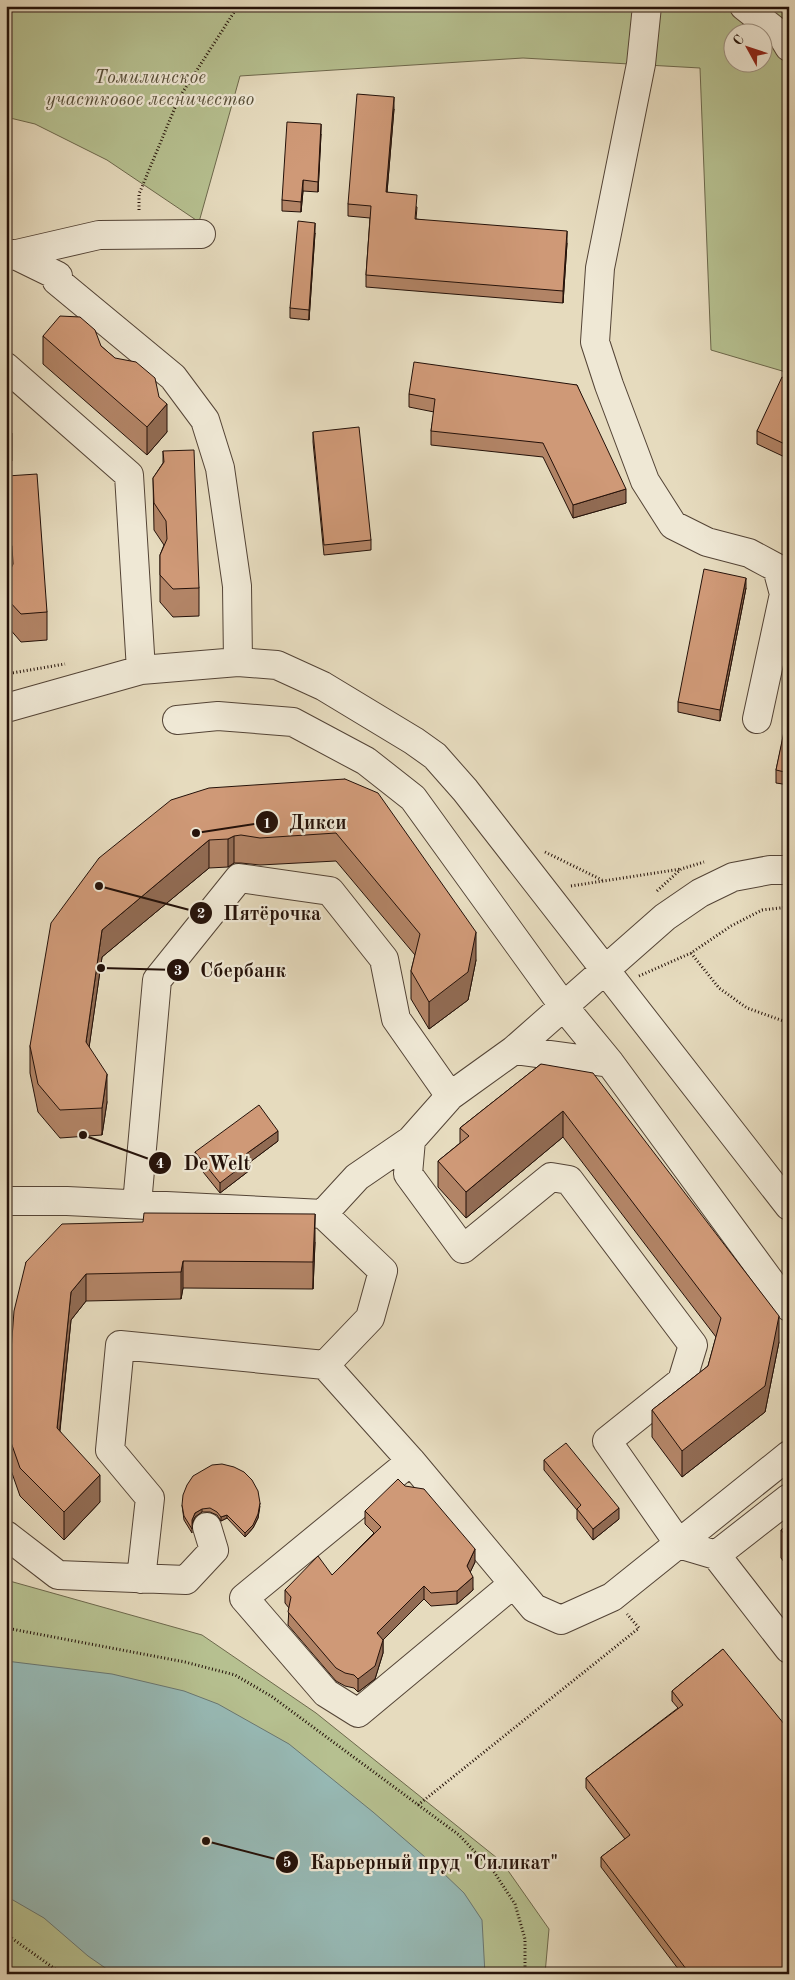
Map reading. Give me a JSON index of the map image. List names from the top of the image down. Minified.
{"parks":["Томилинское участковое лесничество"],"places":["Дикси","Пятёрочка","Сбербанк","DeWelt","Карьерный пруд \"Силикат\""],"north":"top left"}
